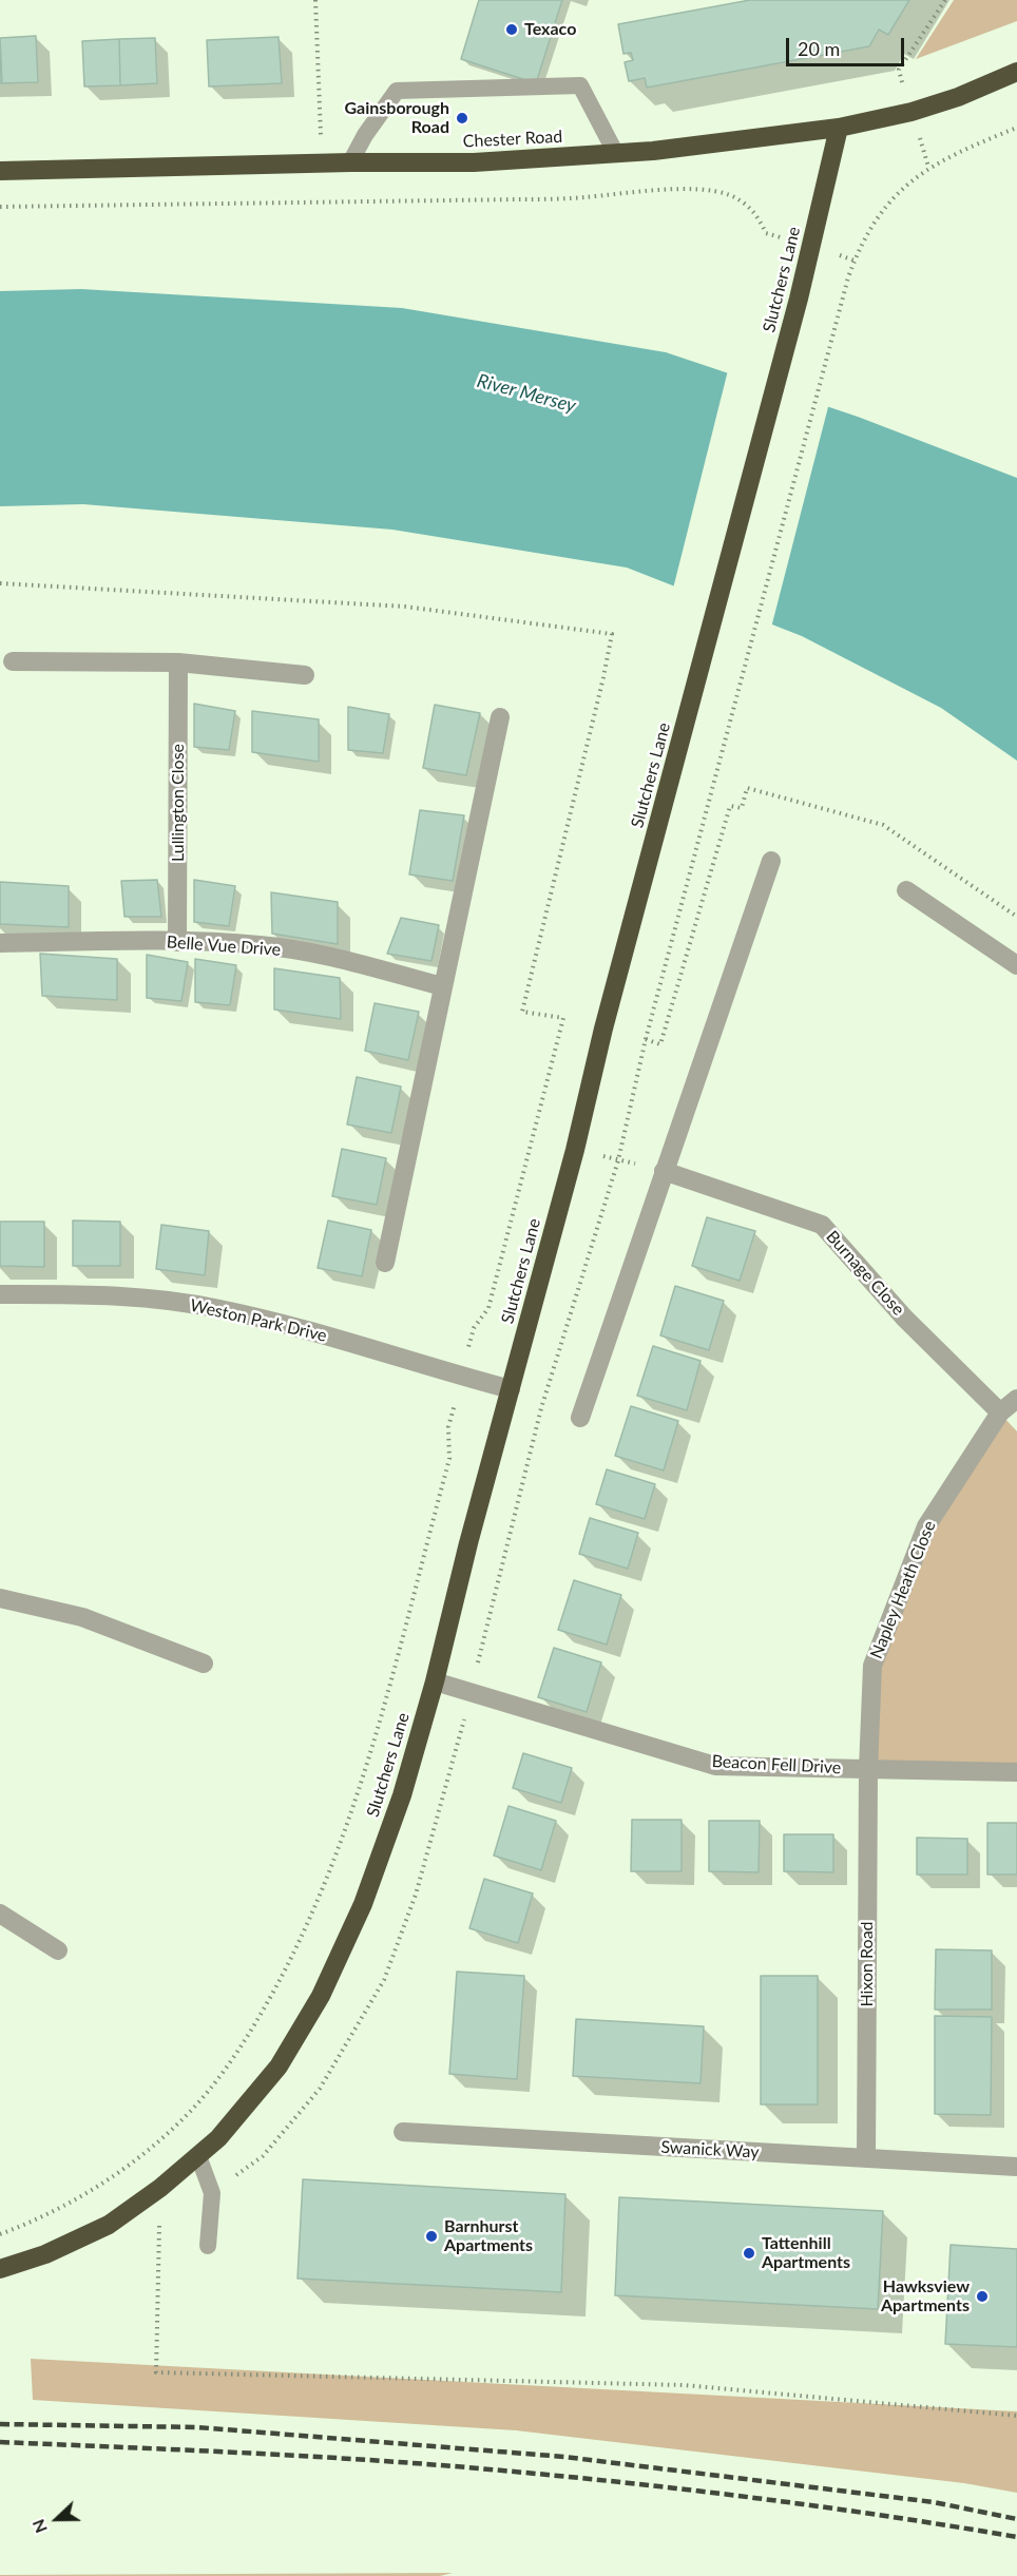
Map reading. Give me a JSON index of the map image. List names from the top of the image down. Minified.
{"streets":{"highway":["Chester Road","Slutchers Lane"],"street":["Lullington Close","Belle Vue Drive","Burnage Close","Weston Park Drive","Napley Heath Close","Beacon Fell Drive","Hixon Road","Swanick Way"]},"crossings":[["Chester Road","Slutchers Lane"],["Slutchers Lane","Weston Park Drive"],["Slutchers Lane","Beacon Fell Drive"],["Lullington Close","Belle Vue Drive"],["Burnage Close","Napley Heath Close"],["Napley Heath Close","Beacon Fell Drive"],["Napley Heath Close","Hixon Road"],["Beacon Fell Drive","Hixon Road"],["Hixon Road","Swanick Way"]],"water":["River Mersey"],"places":["Texaco","Gainsborough Road","Barnhurst Apartments","Tattenhill Apartments","Hawksview Apartments"],"scale_bar":"20 m","north":"left"}
